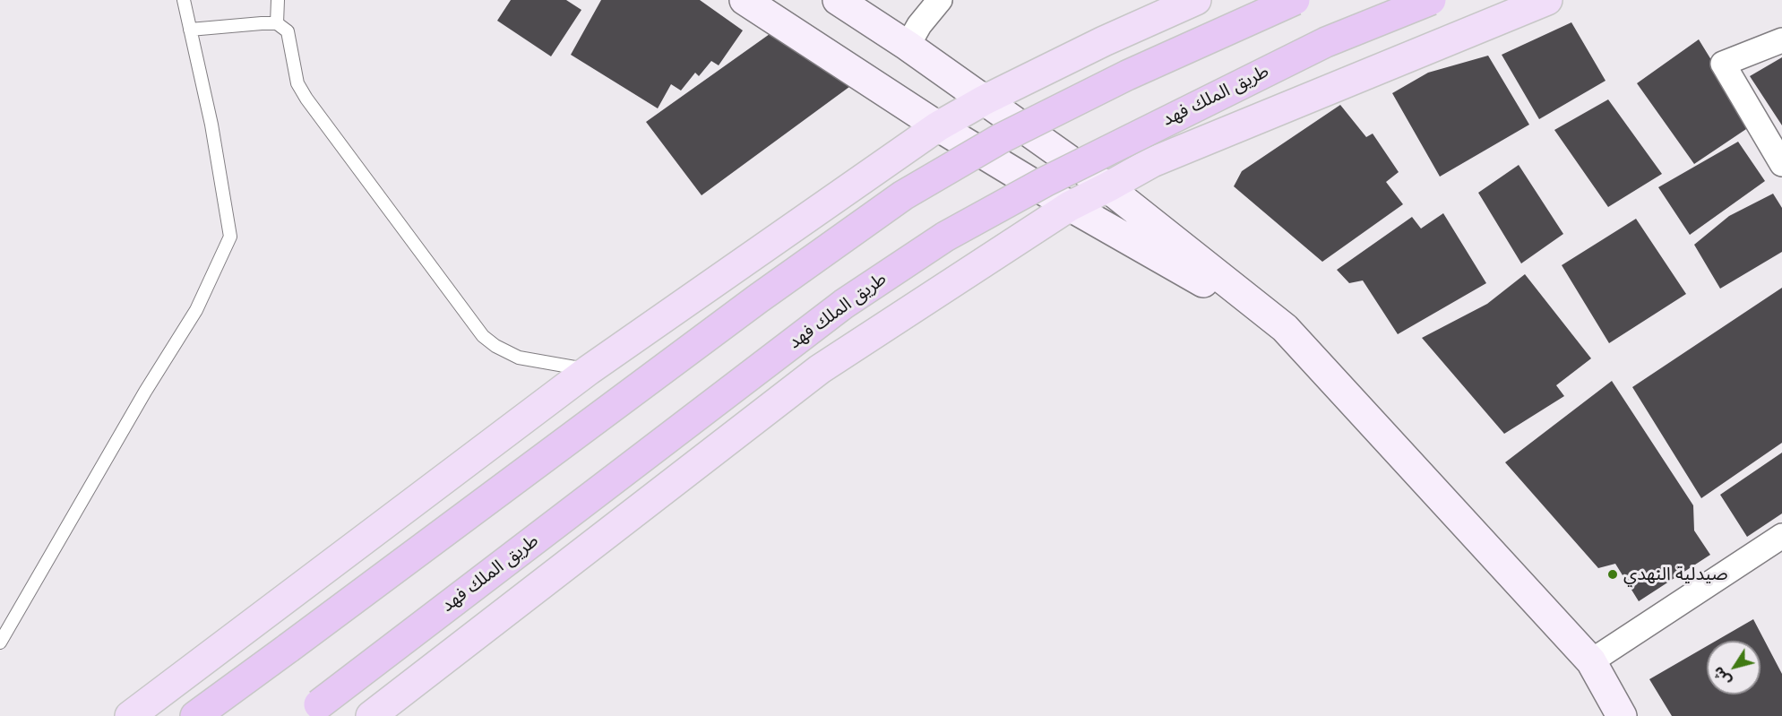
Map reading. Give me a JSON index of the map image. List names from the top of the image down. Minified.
{"streets":{"highway":["طريق الملك فهد"]},"places":["صيدلية النهدي"],"north":"bottom left"}
